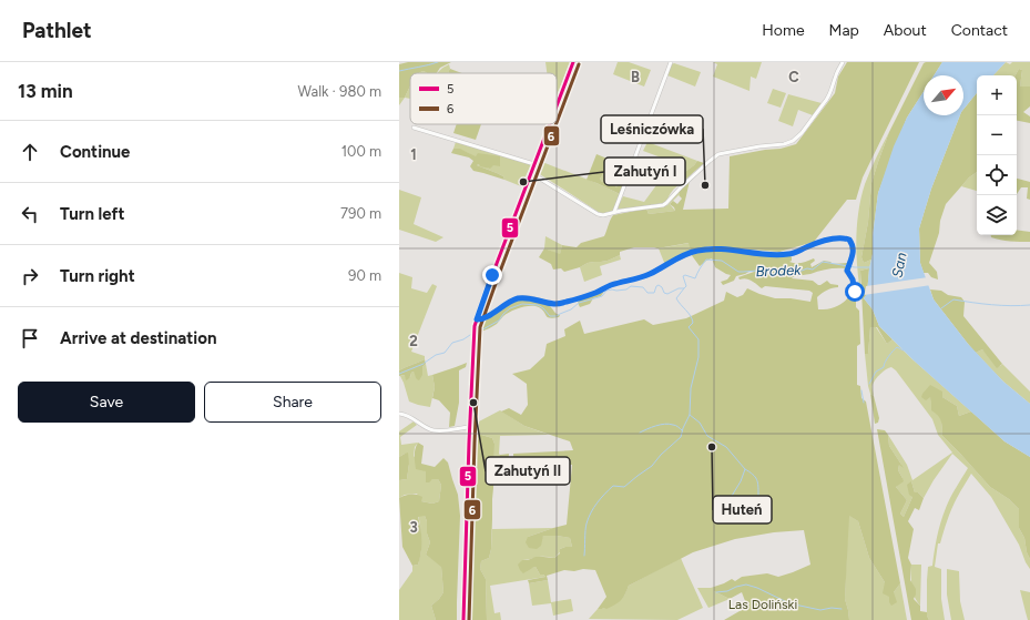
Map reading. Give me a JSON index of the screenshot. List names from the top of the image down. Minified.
{"water":["San","Brodek"],"parks":["Las Doliński"],"places":["Zahutyń I","Leśniczówka","Zahutyń II","Huteń"],"lines":["transit line 5","transit line 6"],"legend":["5","6"],"north":"top right","page":{"header":"Pathlet","nav":["Home","Map","About","Contact"],"heading":["13 min","Walk · 980 m"],"map_buttons":["+","−"],"list":[["Continue","100 m"],["Turn left","790 m"],["Turn right","90 m"],"Arrive at destination"],"buttons":["Save","Share"]},"grid":{"columns":["B","C"],"rows":["1","2","3"]}}
